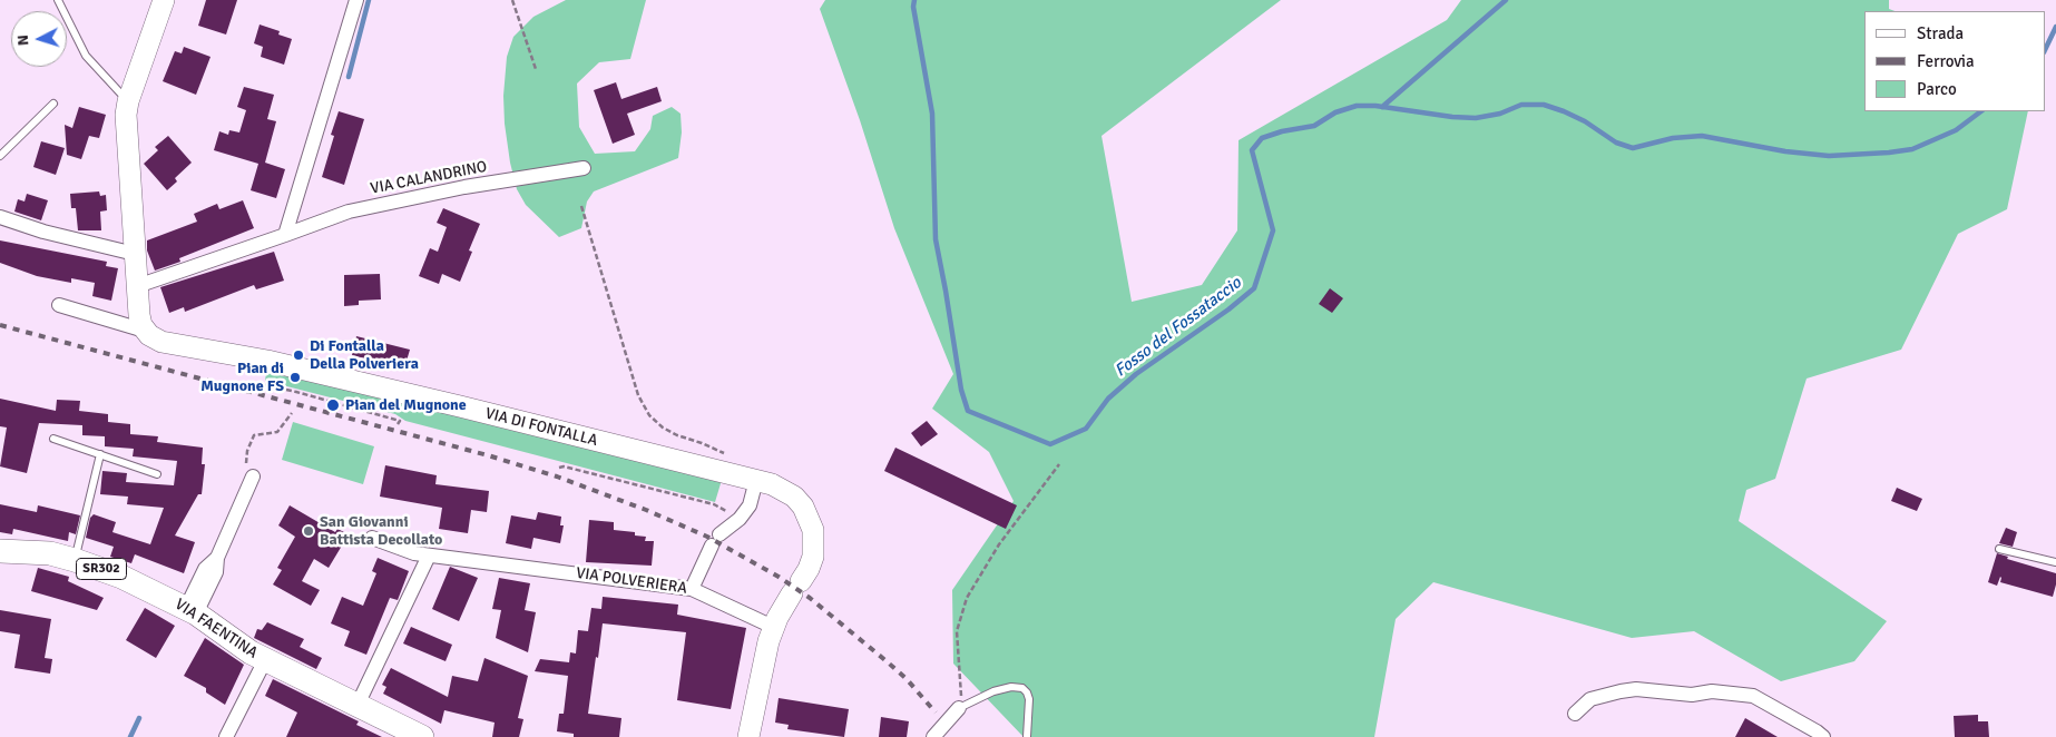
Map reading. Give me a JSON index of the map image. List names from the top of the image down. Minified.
{"streets":{"main road":["SR302","VIA FAENTINA"],"street":["VIA CALANDRINO","VIA DI FONTALLA","VIA POLVERIERA"]},"crossings":[["VIA DI FONTALLA","VIA POLVERIERA"]],"water":["Fosso del Fossataccio"],"places":["Di Fontalla Della Polveriera","Pian di Mugnone FS","Pian del Mugnone","San Giovanni Battista Decollato"],"legend":["Strada","Ferrovia","Parco"],"north":"left"}
